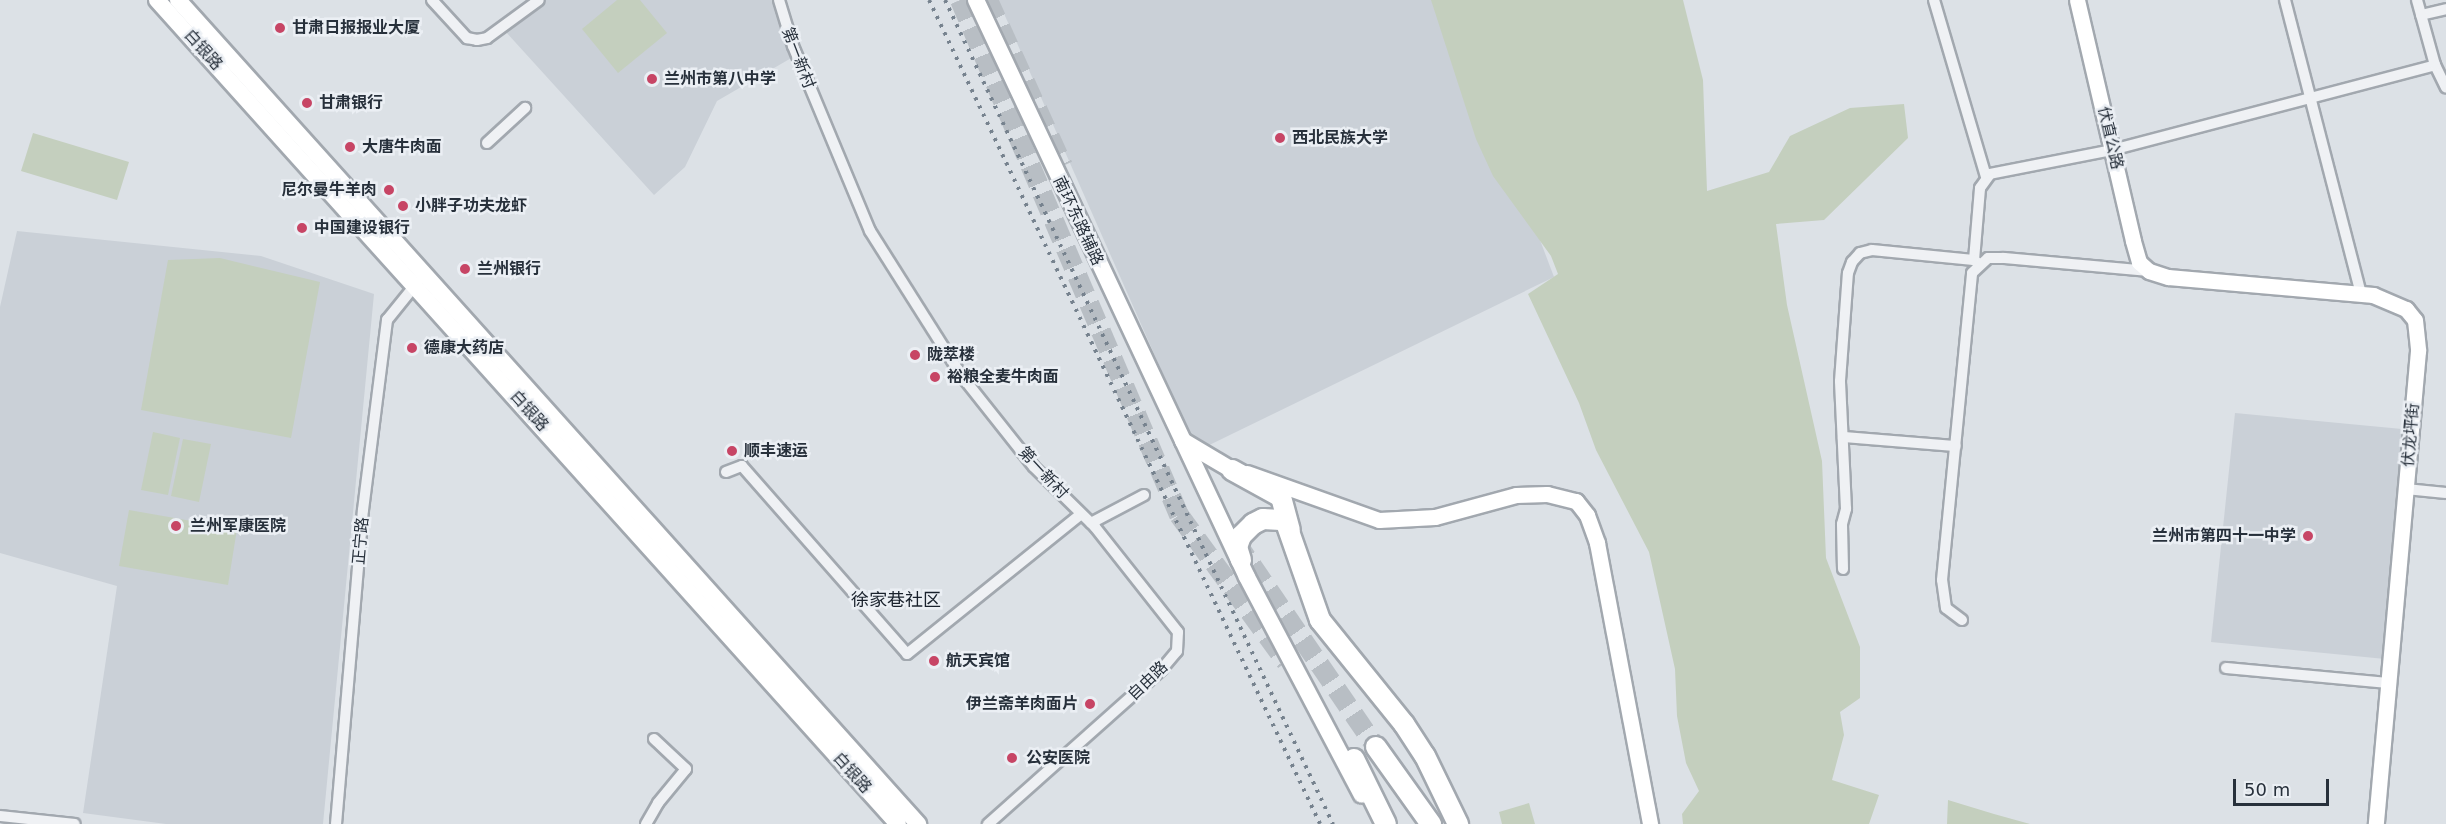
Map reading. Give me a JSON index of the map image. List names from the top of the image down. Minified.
{"streets":{"main road":["白银路","伏直公路","南环东路辅路","伏龙坪街"],"street":["第一新村","正宁路","自由路"]},"crossings":[["白银路","正宁路"],["第一新村","自由路"],["伏直公路","伏龙坪街"]],"districts":["徐家巷社区"],"places":["甘肃日报报业大厦","兰州市第八中学","甘肃银行","西北民族大学","大唐牛肉面","尼尔曼牛羊肉","小胖子功夫龙虾","中国建设银行","兰州银行","德康大药店","陇萃楼","裕粮全麦牛肉面","顺丰速运","兰州军康医院","兰州市第四十一中学","航天宾馆","伊兰斋羊肉面片","公安医院"],"scale_bar":"50 m"}
